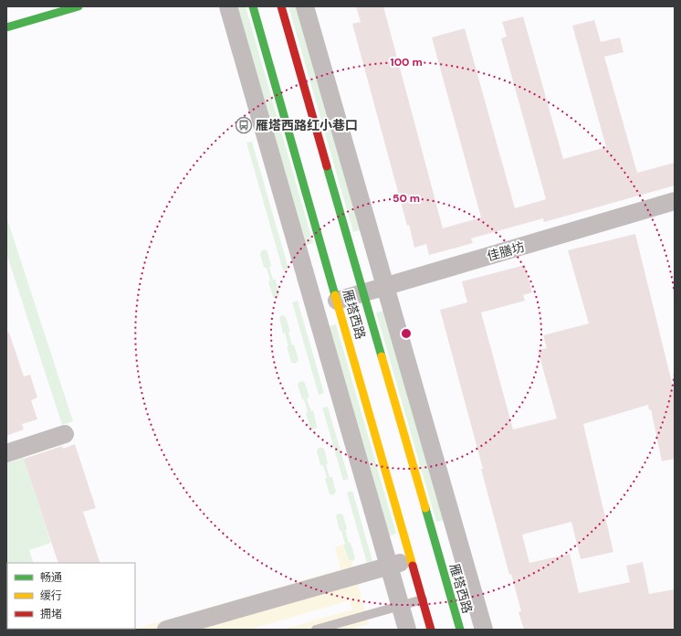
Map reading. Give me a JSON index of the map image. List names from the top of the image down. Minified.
{"streets":{"main road":["雁塔西路"],"street":["佳膳坊"]},"crossings":[["佳膳坊","雁塔西路"]],"places":{"bus stop":["雁塔西路红小巷口"]},"legend":["畅通","缓行","拥堵"],"rings":["100 m","50 m"]}
